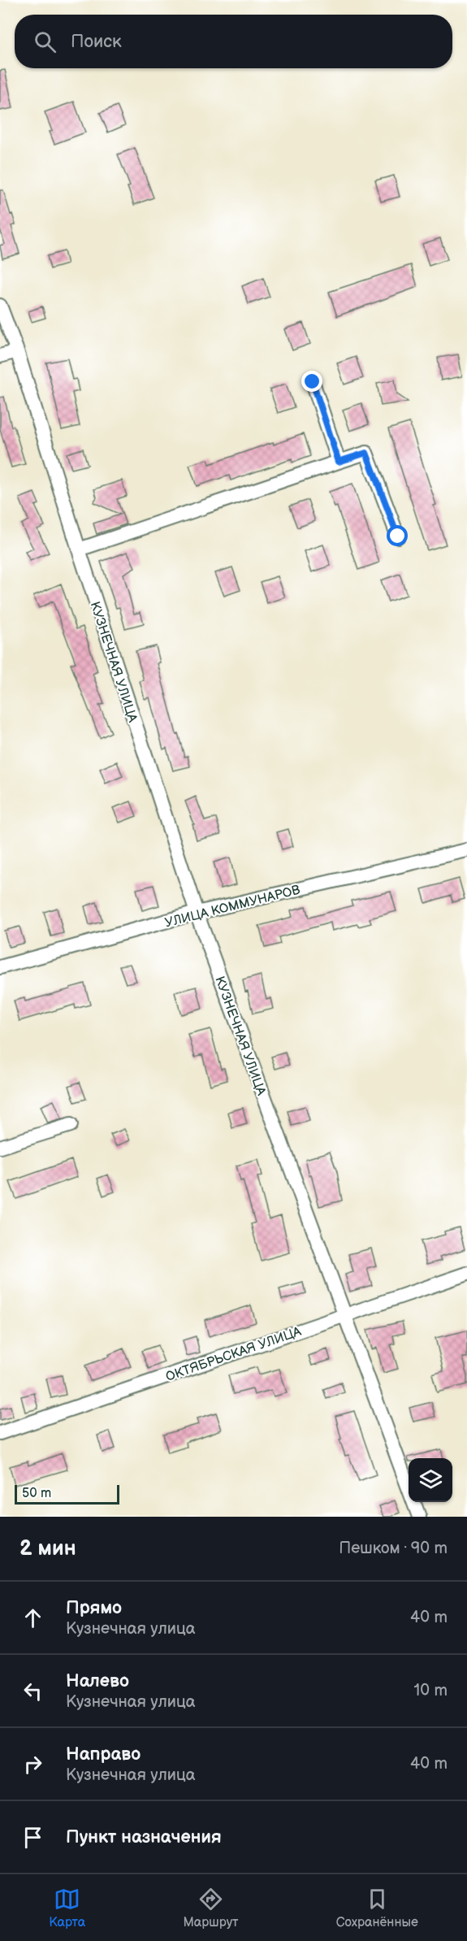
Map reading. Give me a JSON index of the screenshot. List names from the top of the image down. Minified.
{"streets":{"street":["КУЗНЕЧНАЯ УЛИЦА","УЛИЦА КОММУНАРОВ","ОКТЯБРЬСКАЯ УЛИЦА"]},"crossings":[["КУЗНЕЧНАЯ УЛИЦА","УЛИЦА КОММУНАРОВ"],["КУЗНЕЧНАЯ УЛИЦА","ОКТЯБРЬСКАЯ УЛИЦА"]],"scale_bar":"50 m","page":{"search":"Поиск","scale":"50 m","heading":["2 мин","Пешком · 90 m"],"list":[["Прямо","Кузнечная улица","40 m"],["Налево","Кузнечная улица","10 m"],["Направо","Кузнечная улица","40 m"],"Пункт назначения"],"nav":["Карта","Маршрут","Сохранённые"]}}
